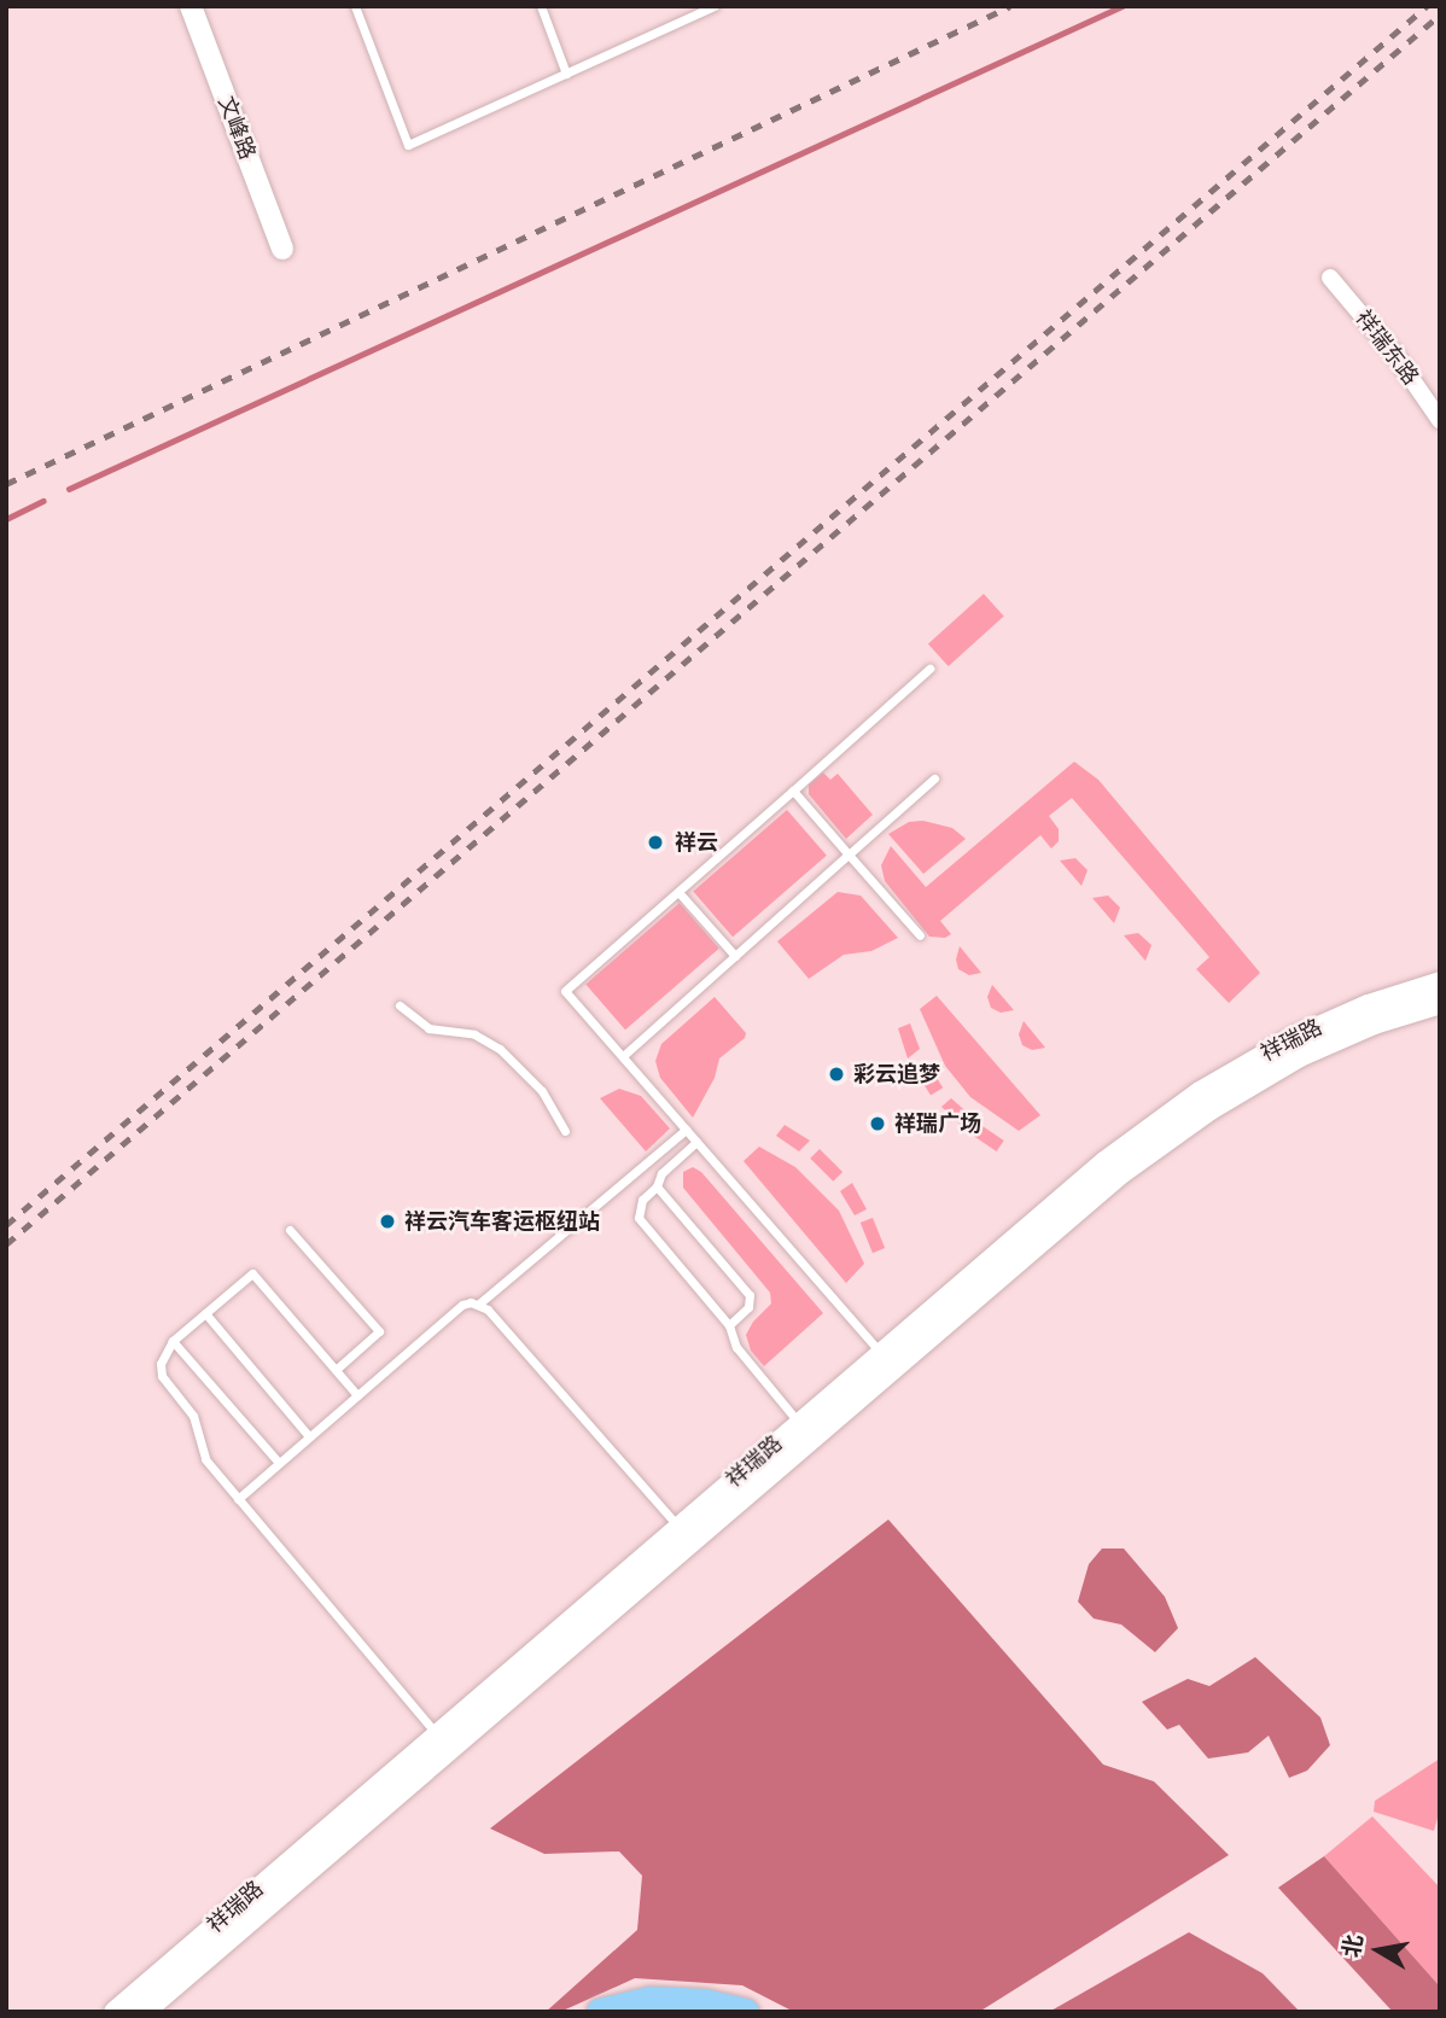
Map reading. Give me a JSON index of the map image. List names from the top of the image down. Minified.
{"streets":{"main road":["祥瑞路"],"street":["文峰路","祥瑞东路"]},"places":["祥云","彩云追梦","祥瑞广场","祥云汽车客运枢纽站"],"north":"left"}
